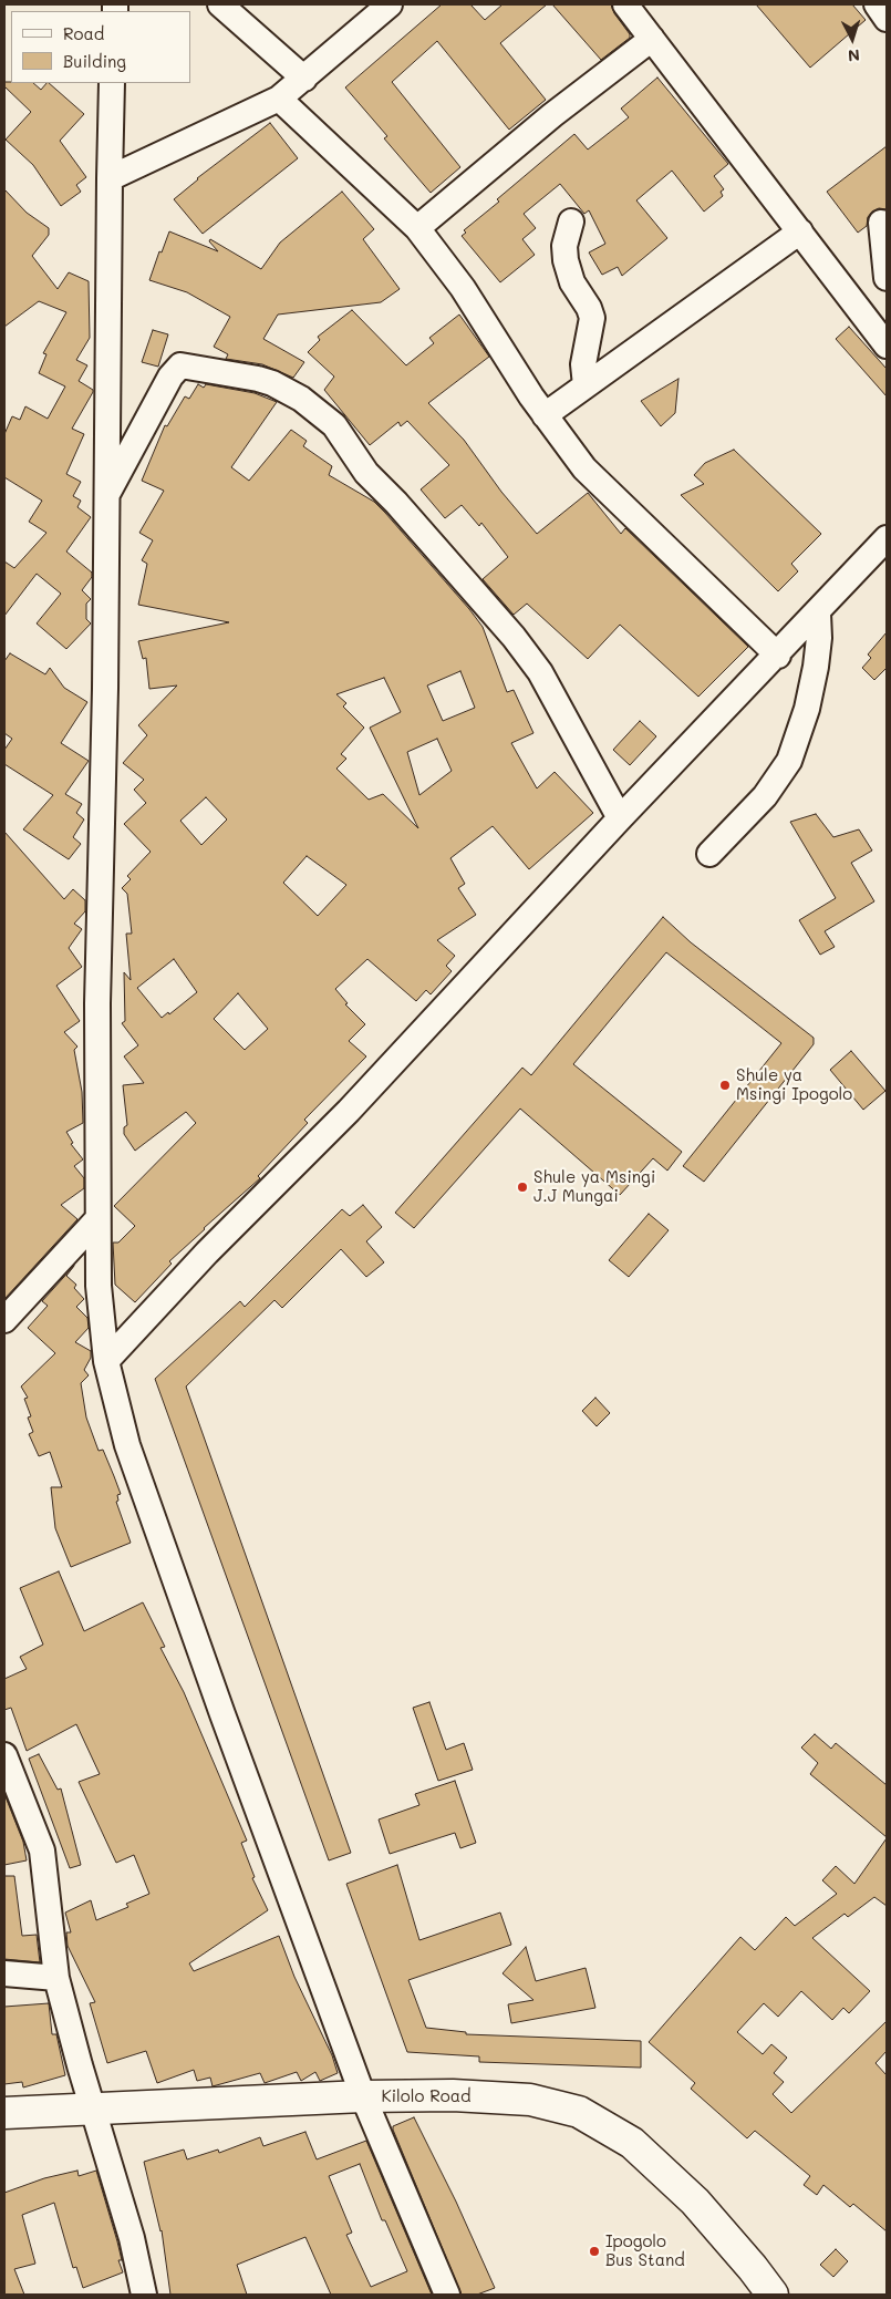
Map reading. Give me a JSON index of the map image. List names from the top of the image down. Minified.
{"streets":{"main road":["Kilolo Road"]},"places":["Shule ya Msingi Ipogolo","Shule ya Msingi J.J Mungai","Ipogolo Bus Stand"],"legend":["Road","Building"],"north":"bottom"}
